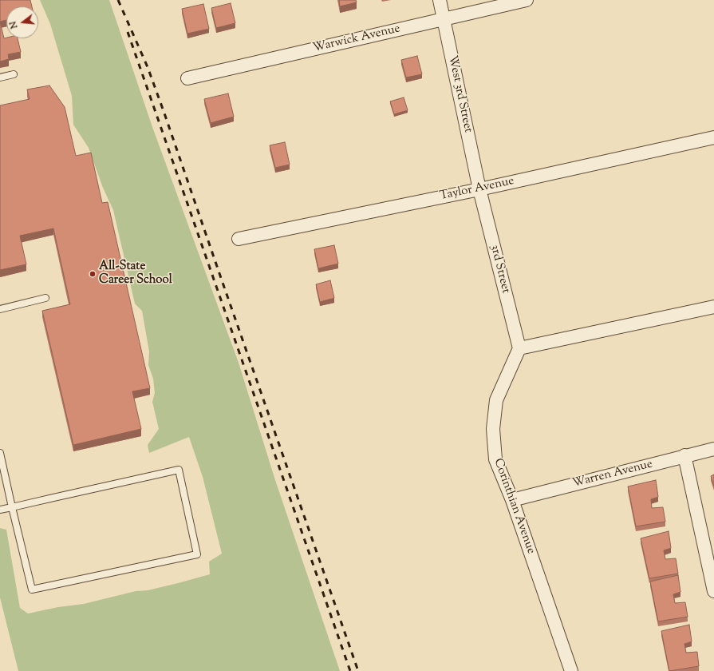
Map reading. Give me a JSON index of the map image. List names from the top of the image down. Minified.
{"streets":{"street":["Warwick Avenue","West 3rd Street","Taylor Avenue","3rd Street","Warren Avenue","Corinthian Avenue"]},"crossings":[["Warwick Avenue","West 3rd Street"],["West 3rd Street","Taylor Avenue"],["West 3rd Street","3rd Street"],["Taylor Avenue","3rd Street"],["3rd Street","Corinthian Avenue"],["Warren Avenue","Corinthian Avenue"]],"places":["All-State Career School"],"north":"left"}
